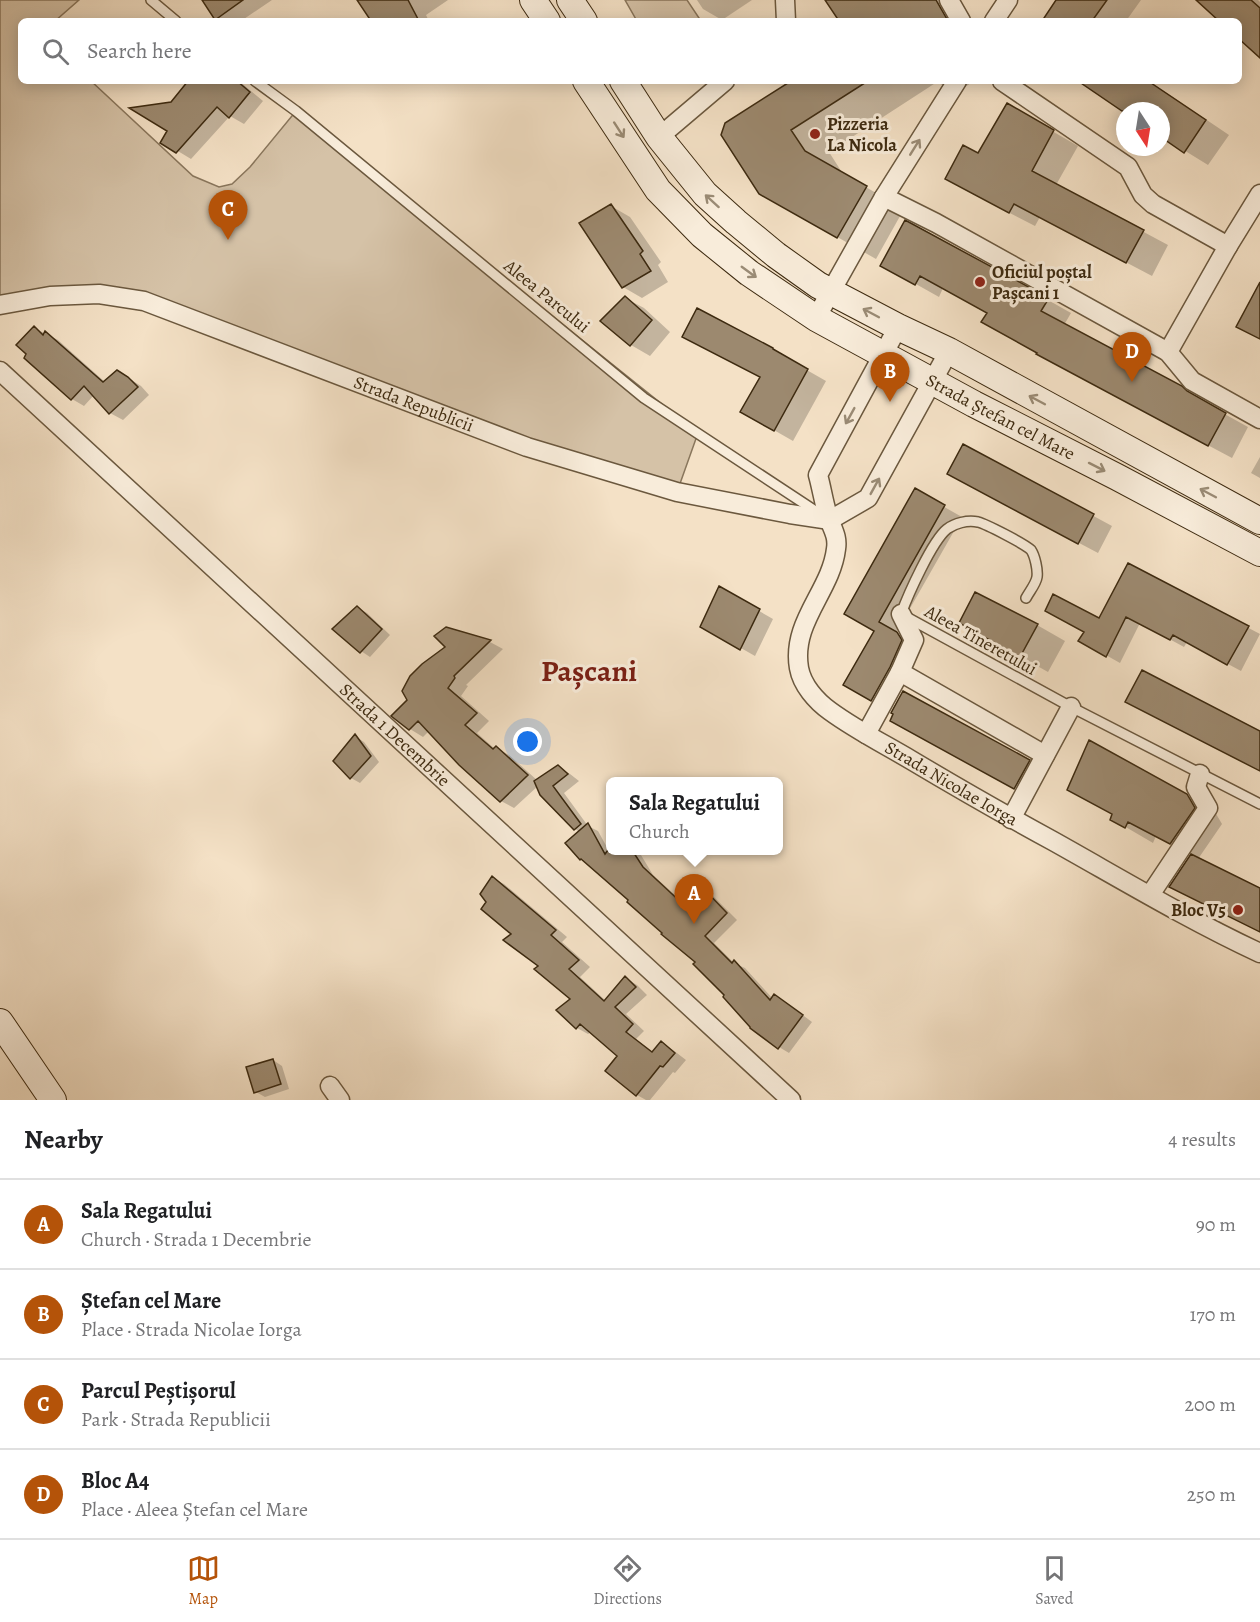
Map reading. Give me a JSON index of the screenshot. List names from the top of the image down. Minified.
{"streets":{"main road":["Strada Ștefan cel Mare"],"street":["Strada Republicii","Strada 1 Decembrie","Strada Nicolae Iorga"],"lane":["Aleea Parcului","Aleea Tineretului"]},"crossings":[["Aleea Parcului","Strada Republicii"],["Aleea Parcului","Strada Nicolae Iorga"],["Strada Republicii","Strada Nicolae Iorga"],["Strada Ștefan cel Mare","Strada Nicolae Iorga"]],"districts":["Pașcani"],"places":["Pizzeria La Nicola","Oficiul poștal Pașcani 1","Bloc V5"],"north":"bottom","page":{"search":"Search here","pins":["C","D","B","A"],"popup":["Sala Regatului","Church"],"heading":["Nearby","4 results"],"list":[{"mark":"A","name":"Sala Regatului","note":"Church · Strada 1 Decembrie","value":"90 m"},{"mark":"B","name":"Ștefan cel Mare","note":"Place · Strada Nicolae Iorga","value":"170 m"},{"mark":"C","name":"Parcul Peștișorul","note":"Park · Strada Republicii","value":"200 m"},{"mark":"D","name":"Bloc A4","note":"Place · Aleea Ștefan cel Mare","value":"250 m"}],"nav":["Map","Directions","Saved"]}}
